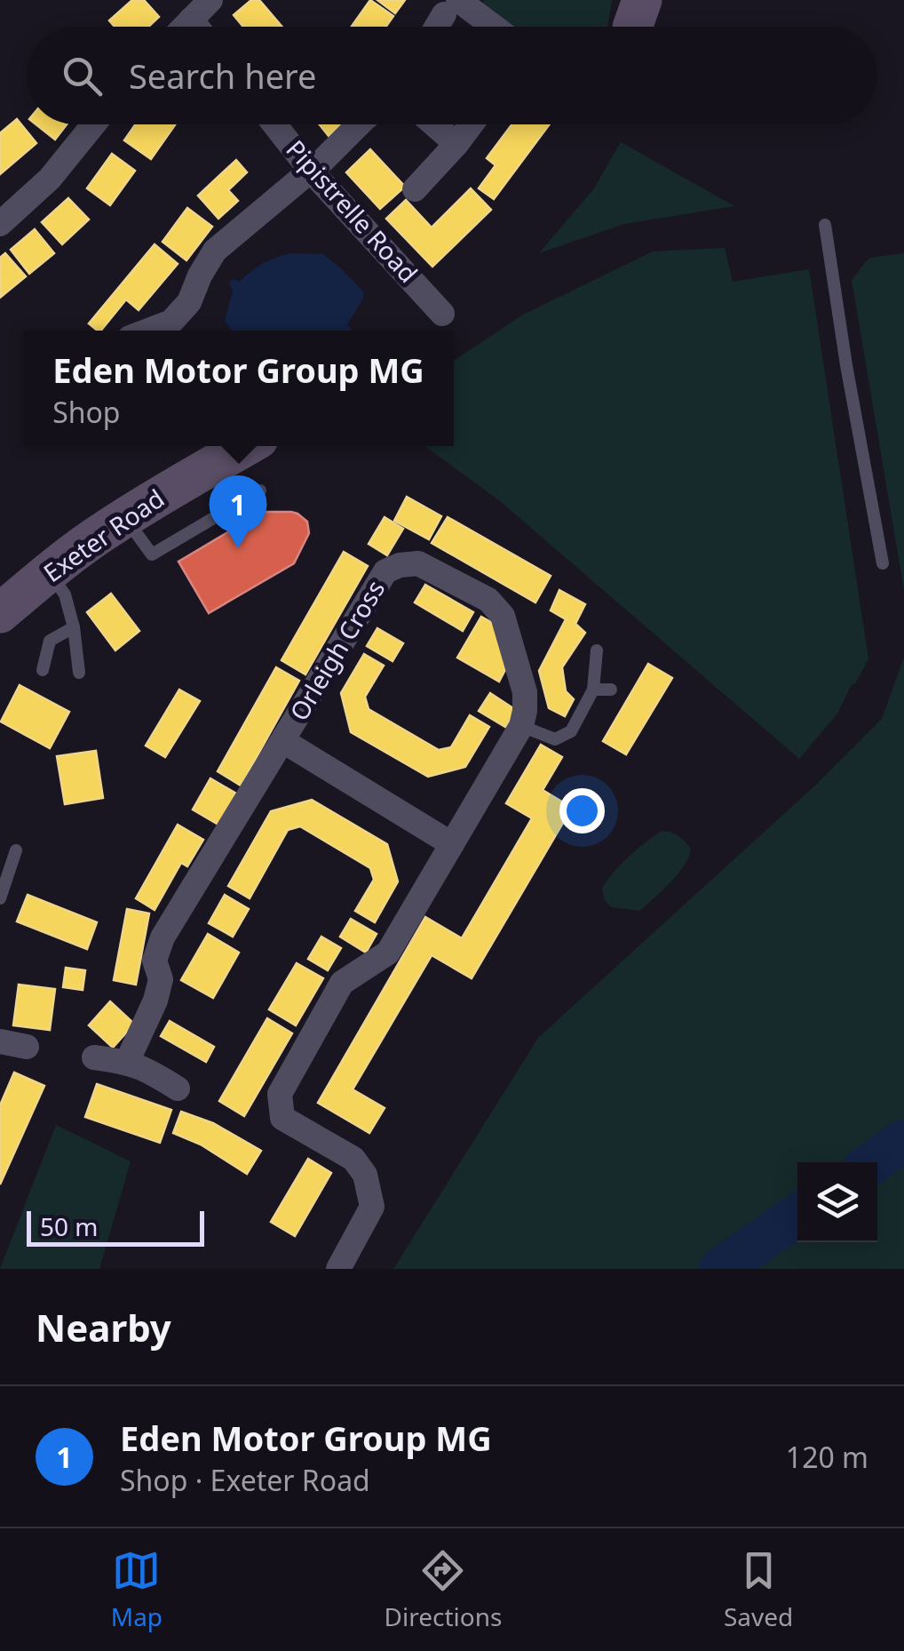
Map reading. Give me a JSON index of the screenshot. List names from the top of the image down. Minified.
{"streets":{"main road":["Exeter Road"],"street":["Pipistrelle Road","Orleigh Cross"]},"scale_bar":"50 m","page":{"search":"Search here","popup":["Eden Motor Group MG","Shop"],"pins":"1","scale":"50 m","heading":"Nearby","list":[{"mark":"1","name":"Eden Motor Group MG","note":"Shop · Exeter Road","value":"120 m"}],"nav":["Map","Directions","Saved"]}}
